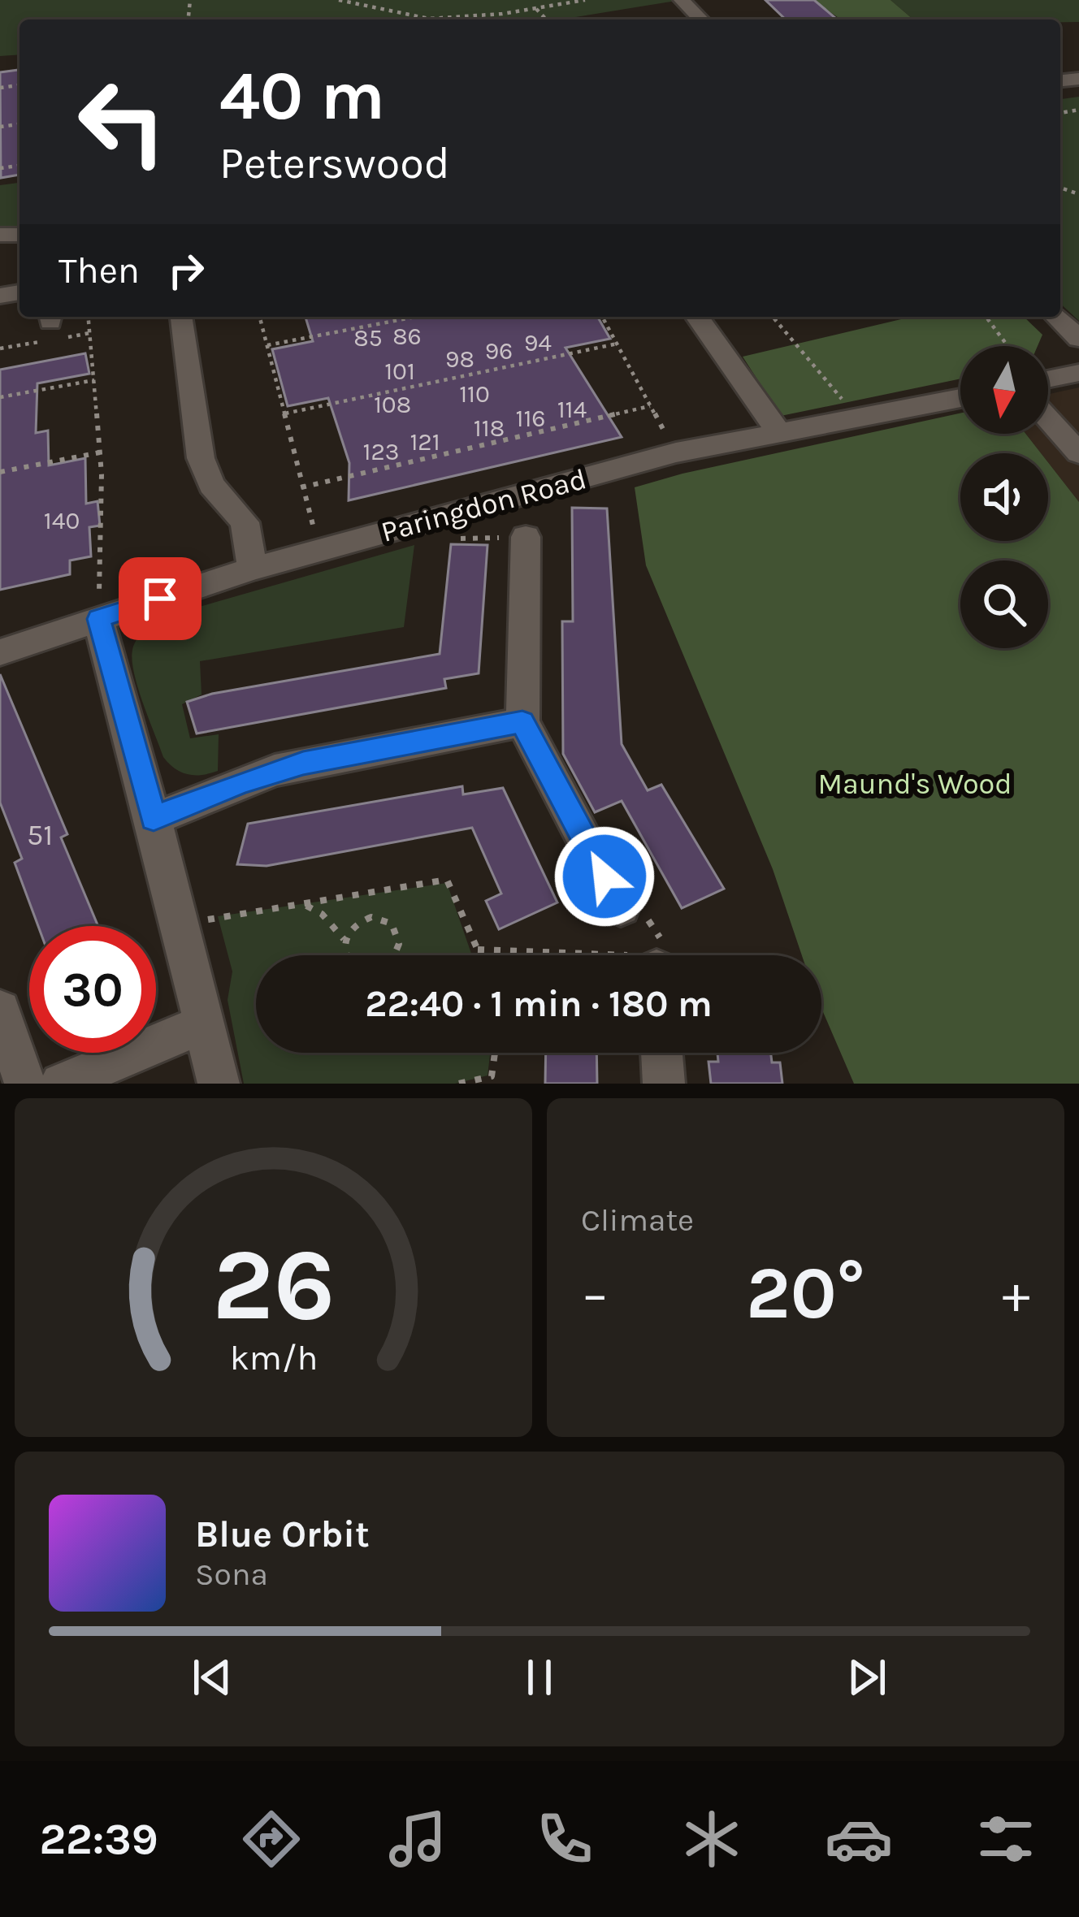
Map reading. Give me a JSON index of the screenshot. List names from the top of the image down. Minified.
{"streets":{"street":["Paringdon Road"]},"parks":["Maund's Wood"],"house_numbers":["86","85","94","96","98","101","110","108","114","116","118","121","123","140","51"],"north":"bottom","page":{"turn":["40 m","Peterswood"],"then":"Then","limit":"30","trip":"22:40 · 1 min · 180 m","tile":"Climate","heat":["−","20°","+"],"song":["Blue Orbit","Sona"],"tabs":"22:39","gauge":["26","km/h"]}}
